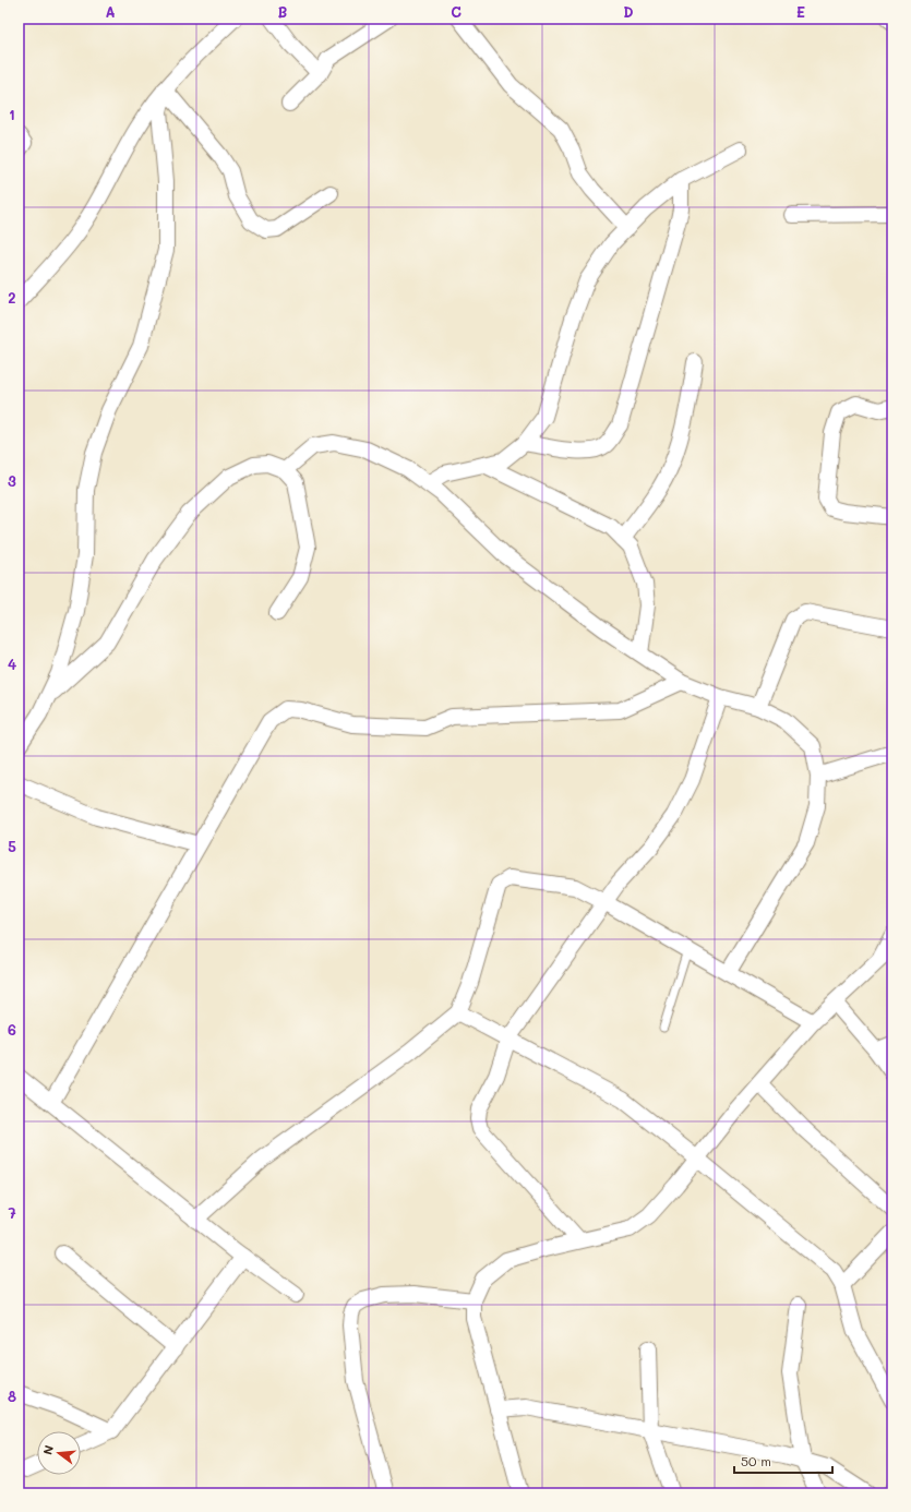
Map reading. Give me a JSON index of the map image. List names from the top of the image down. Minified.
{"scale_bar":"50 m","north":"left","grid":{"columns":["A","B","C","D","E"],"rows":["1","2","3","4","5","6","7","8"]}}
